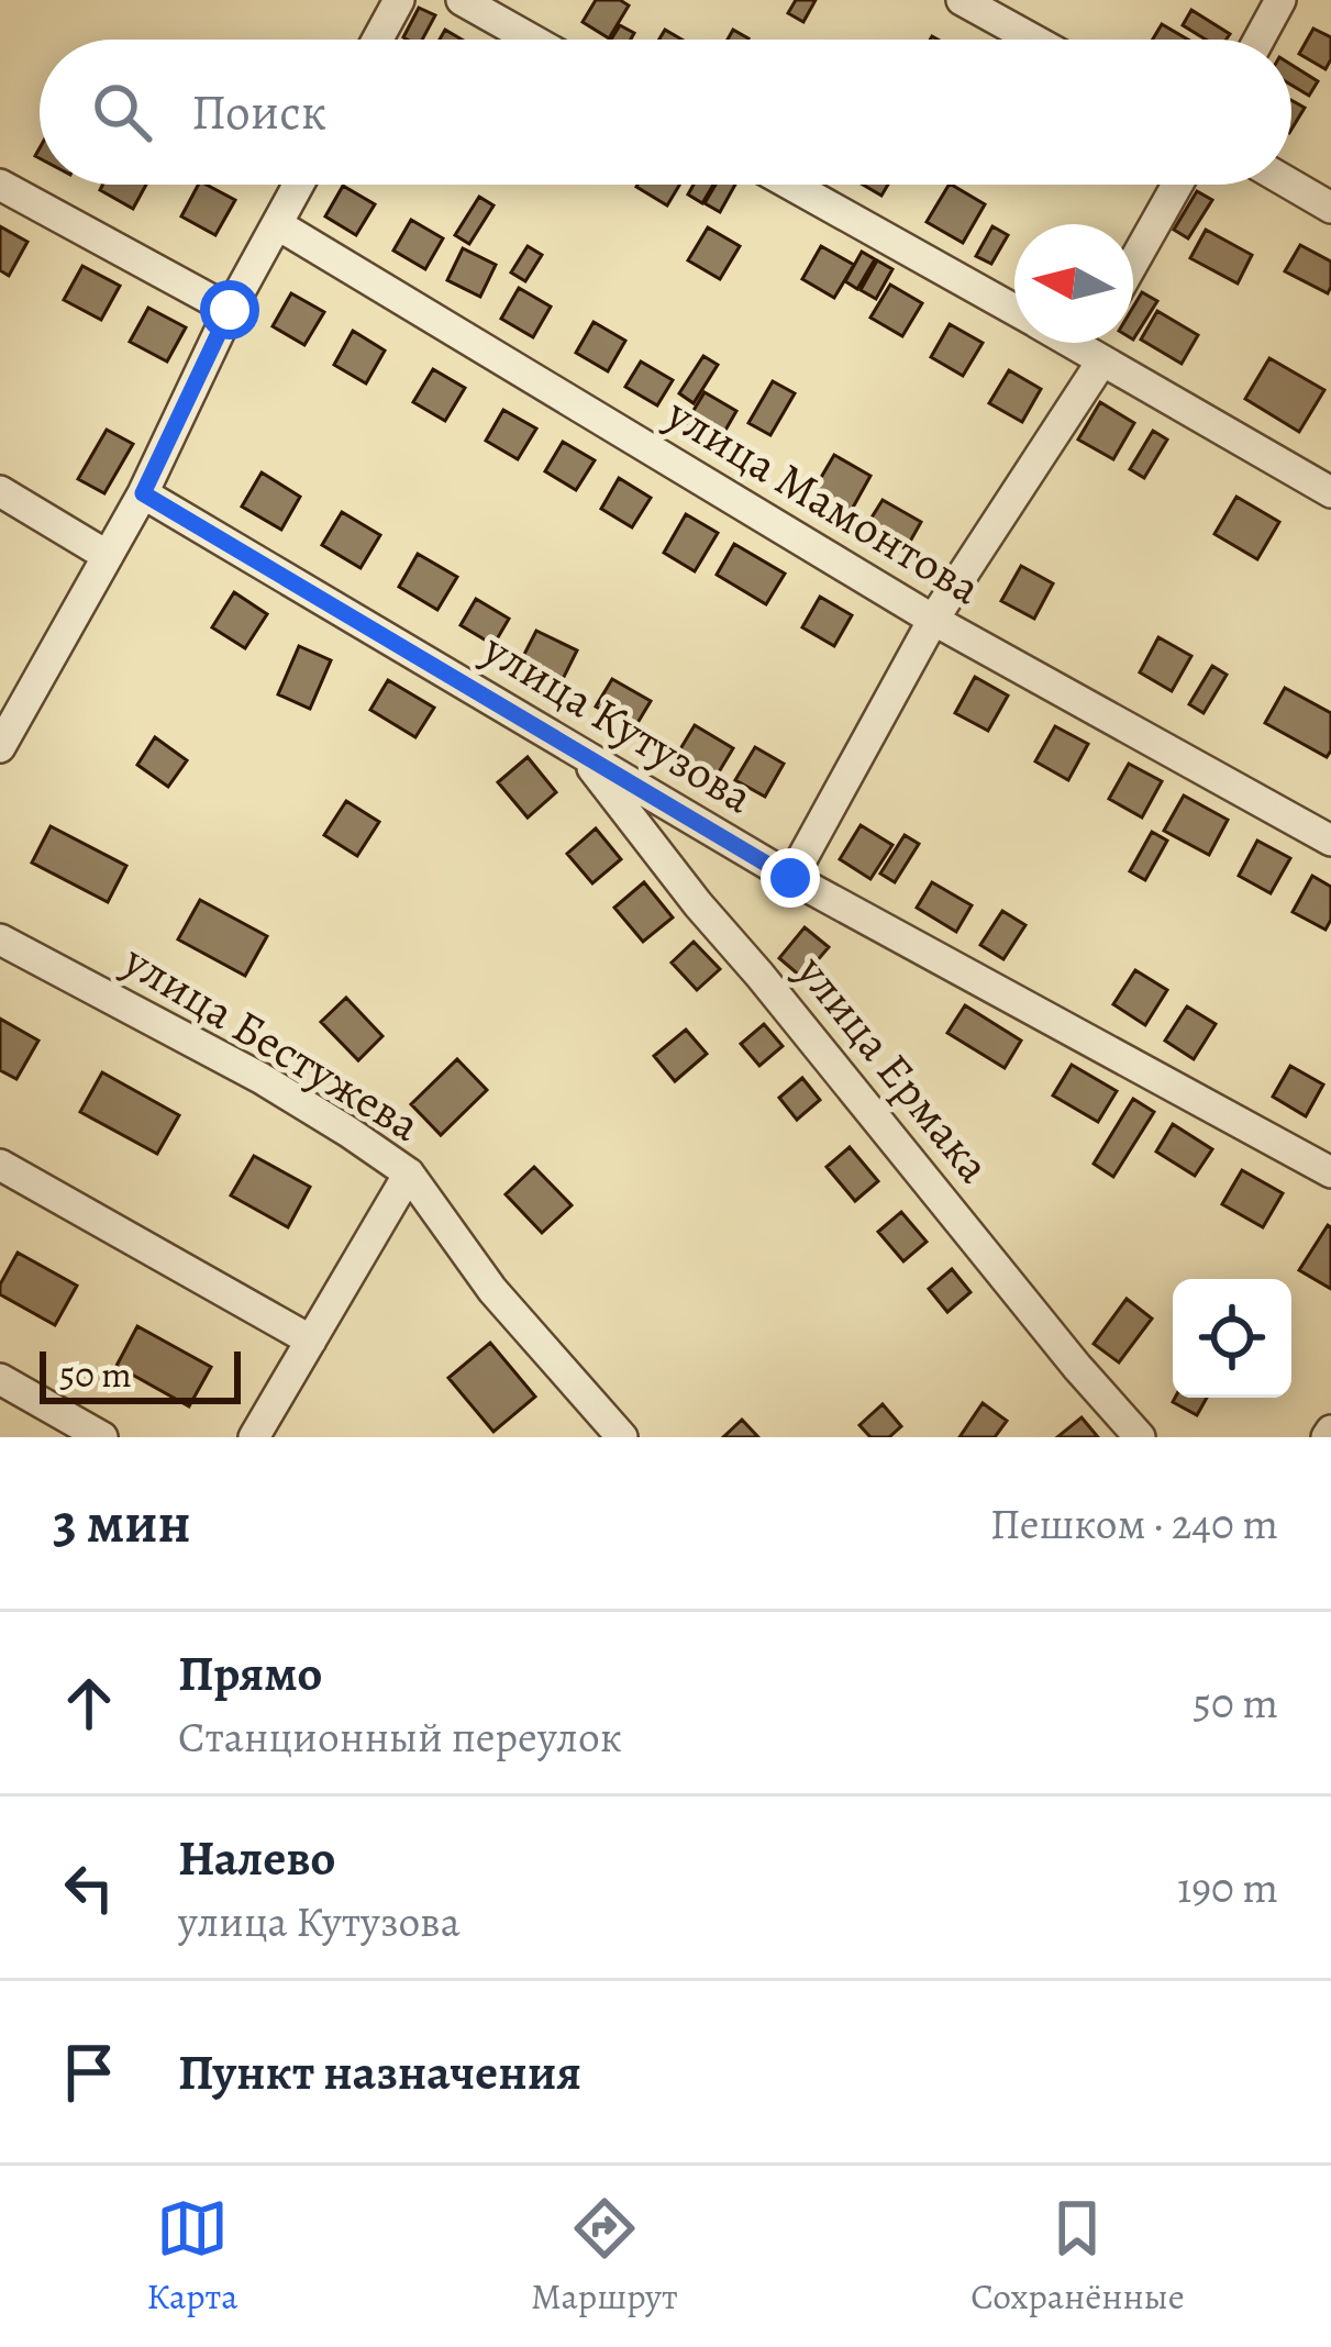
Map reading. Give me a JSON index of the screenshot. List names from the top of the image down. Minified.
{"streets":{"street":["улица Мамонтова","улица Кутузова","улица Бестужева","улица Ермака"]},"crossings":[["улица Кутузова","улица Ермака"]],"scale_bar":"50 m","north":"left","page":{"search":"Поиск","scale":"50 m","heading":["3 мин","Пешком · 240 m"],"list":[["Прямо","Станционный переулок","50 m"],["Налево","улица Кутузова","190 m"],"Пункт назначения"],"nav":["Карта","Маршрут","Сохранённые"]}}
